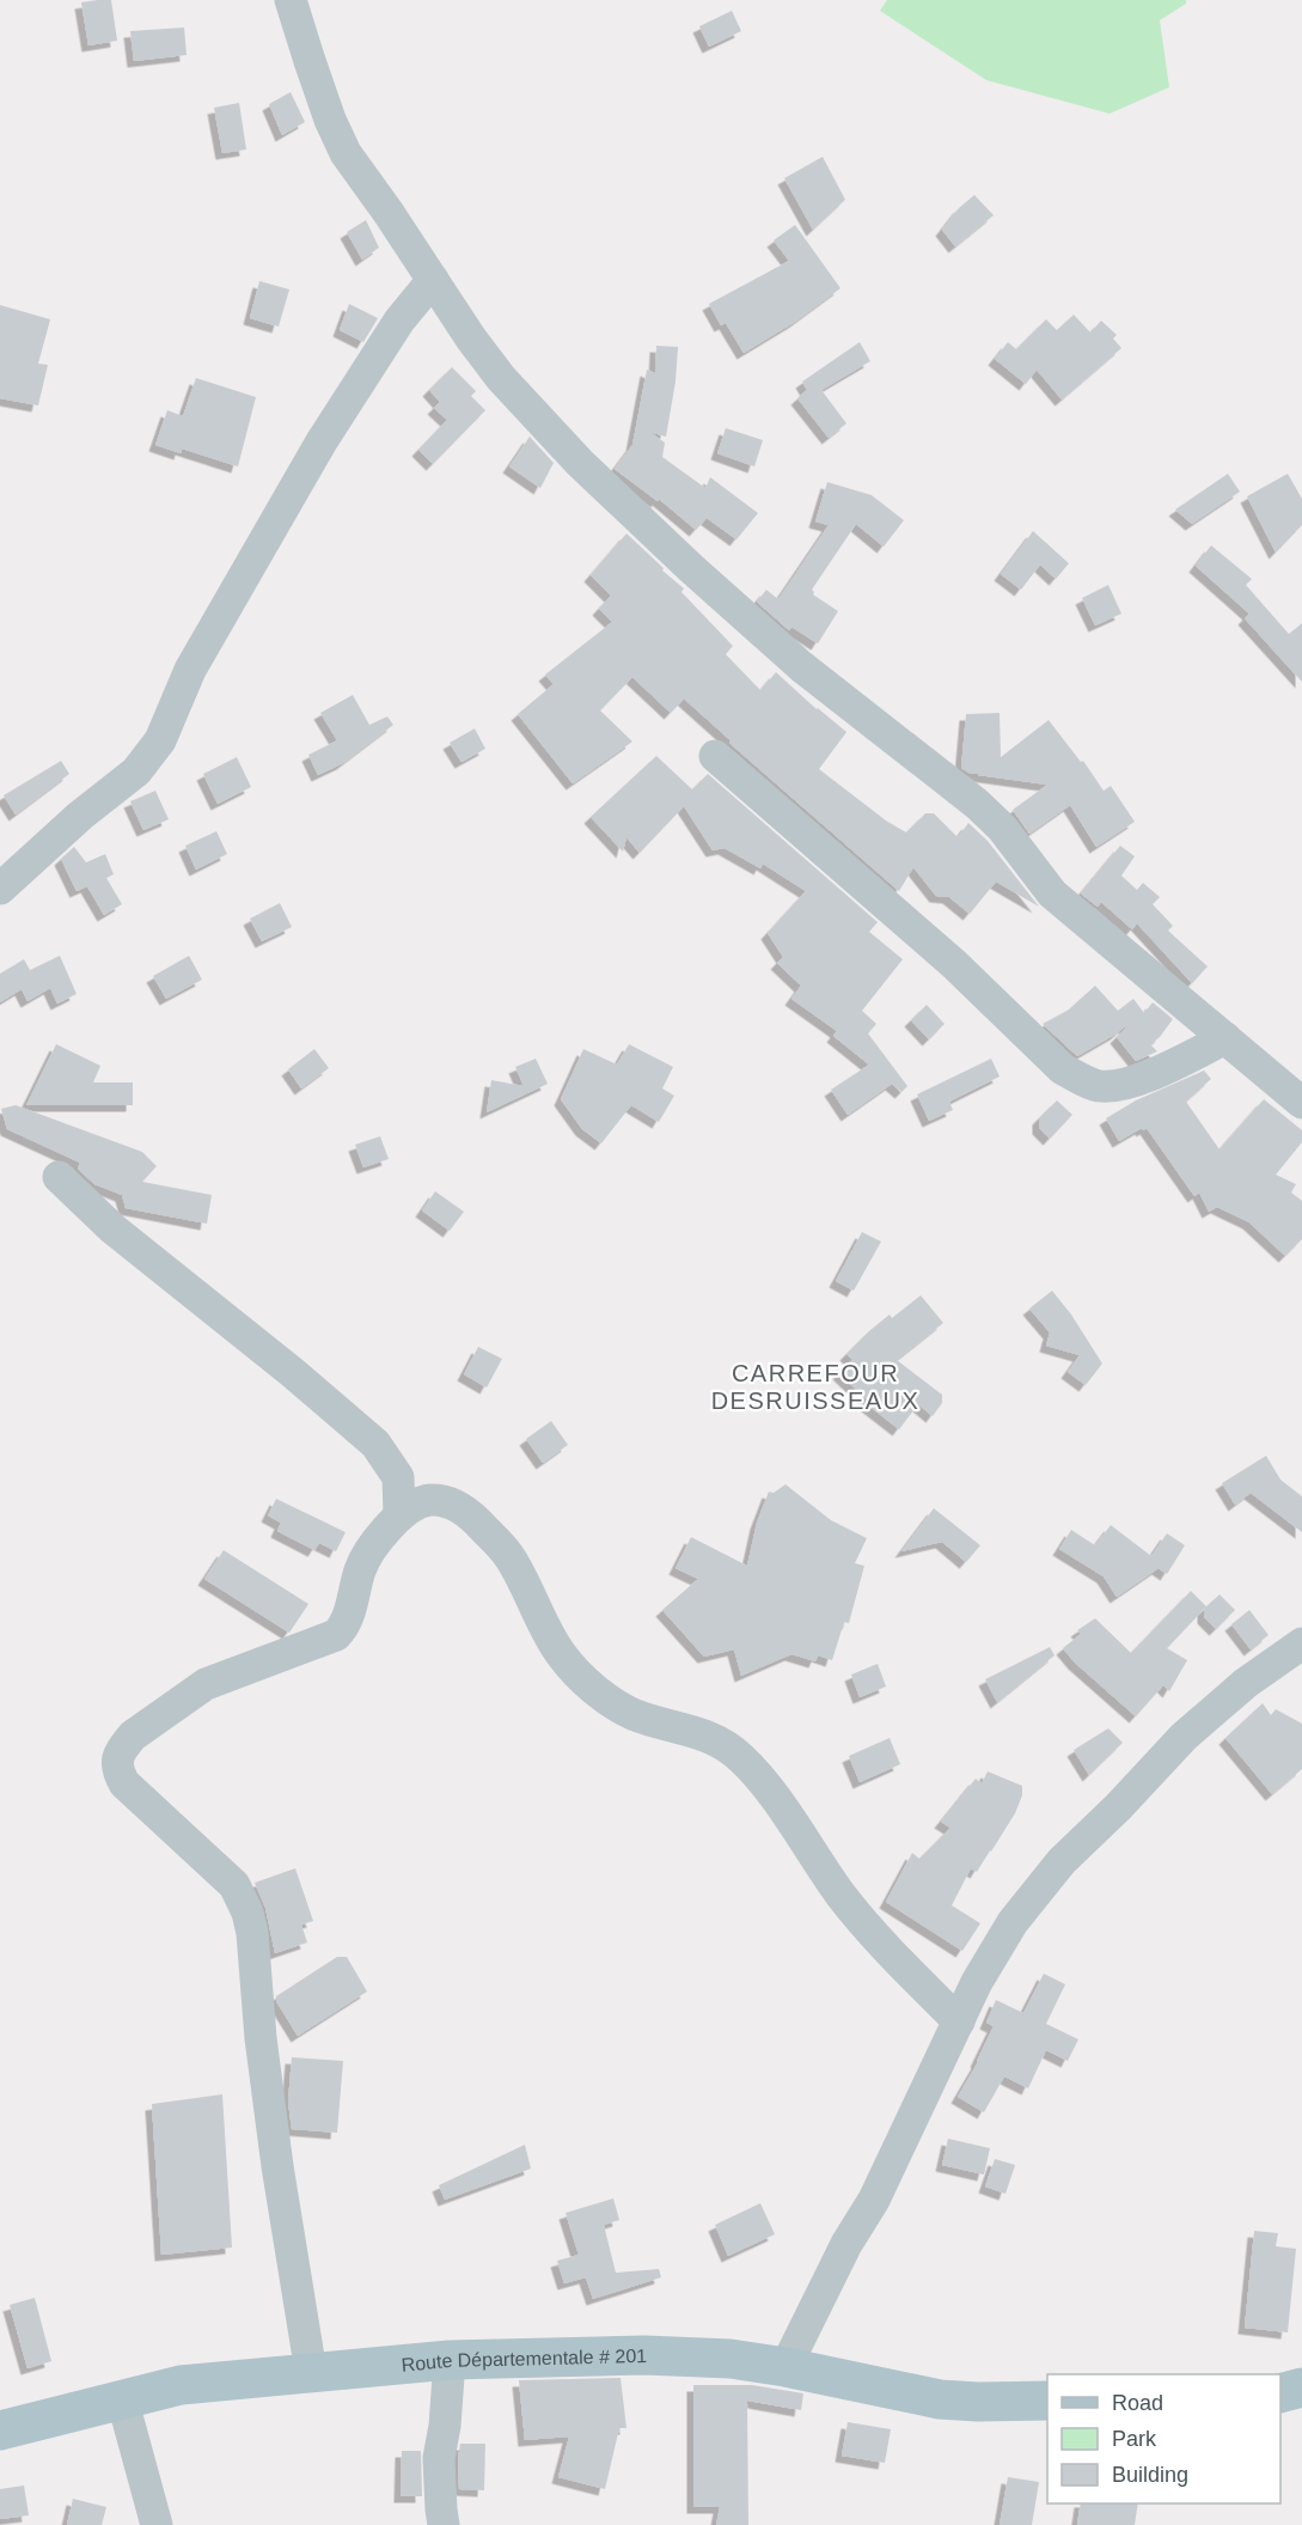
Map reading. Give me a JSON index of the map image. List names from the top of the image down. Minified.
{"streets":{"main road":["Route Départementale # 201"]},"districts":["CARREFOUR DESRUISSEAUX"],"legend":["Road","Park","Building"]}
